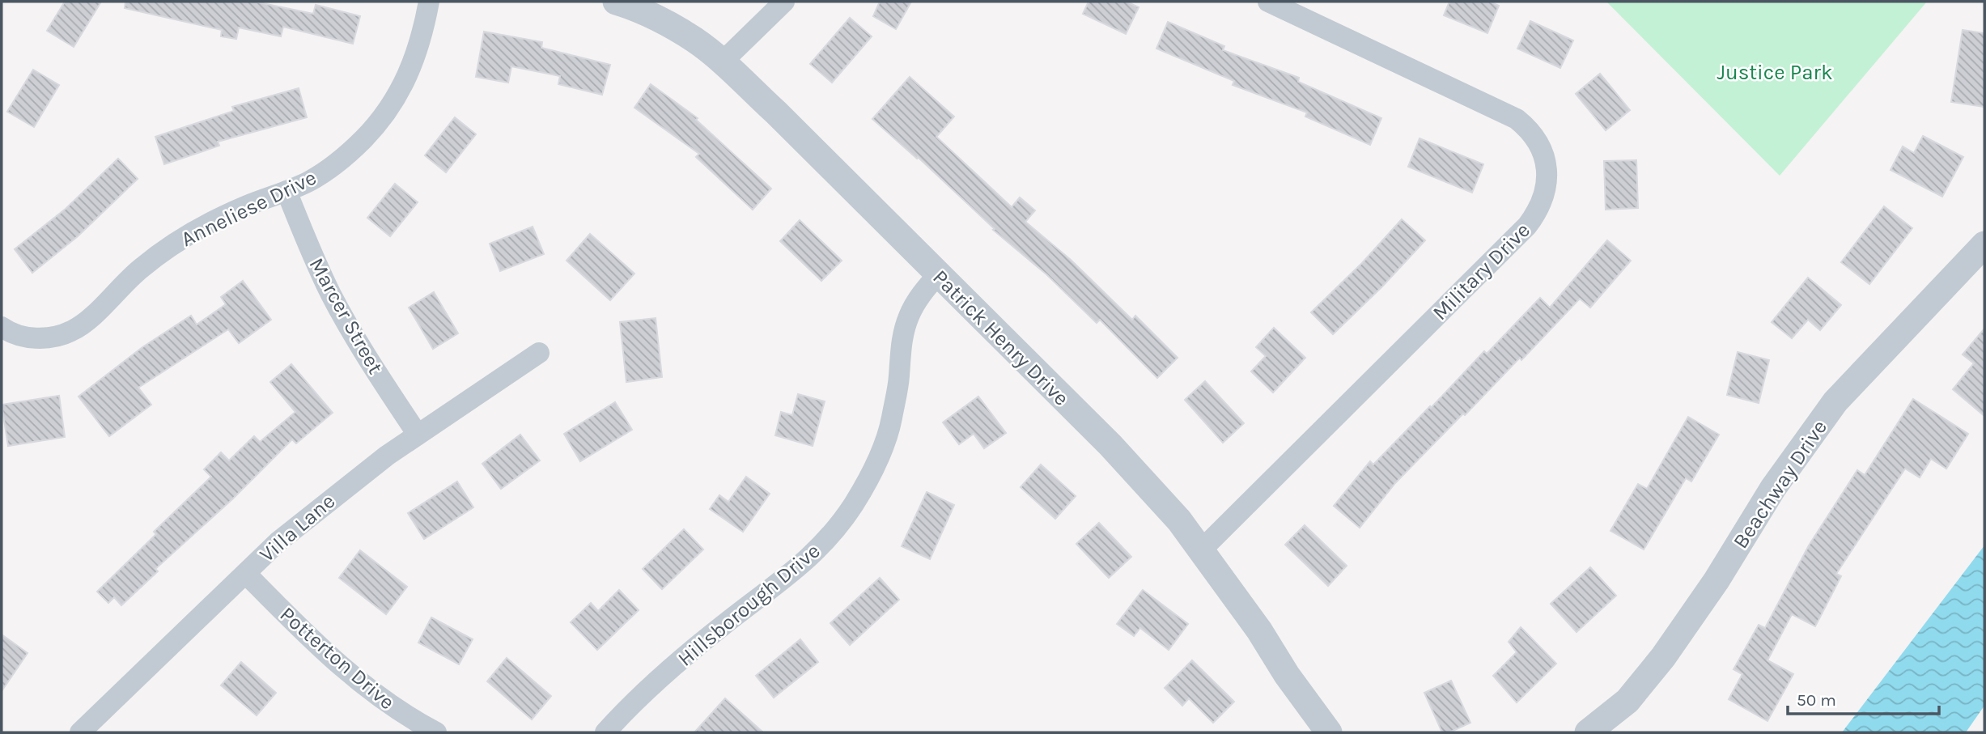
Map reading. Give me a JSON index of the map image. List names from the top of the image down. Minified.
{"streets":{"street":["Anneliese Drive","Military Drive","Marcer Street","Patrick Henry Drive","Beachway Drive","Villa Lane","Hillsborough Drive","Potterton Drive"]},"crossings":[["Anneliese Drive","Marcer Street"],["Military Drive","Patrick Henry Drive"],["Marcer Street","Villa Lane"],["Patrick Henry Drive","Hillsborough Drive"],["Villa Lane","Potterton Drive"]],"parks":["Justice Park"],"scale_bar":"50 m"}
